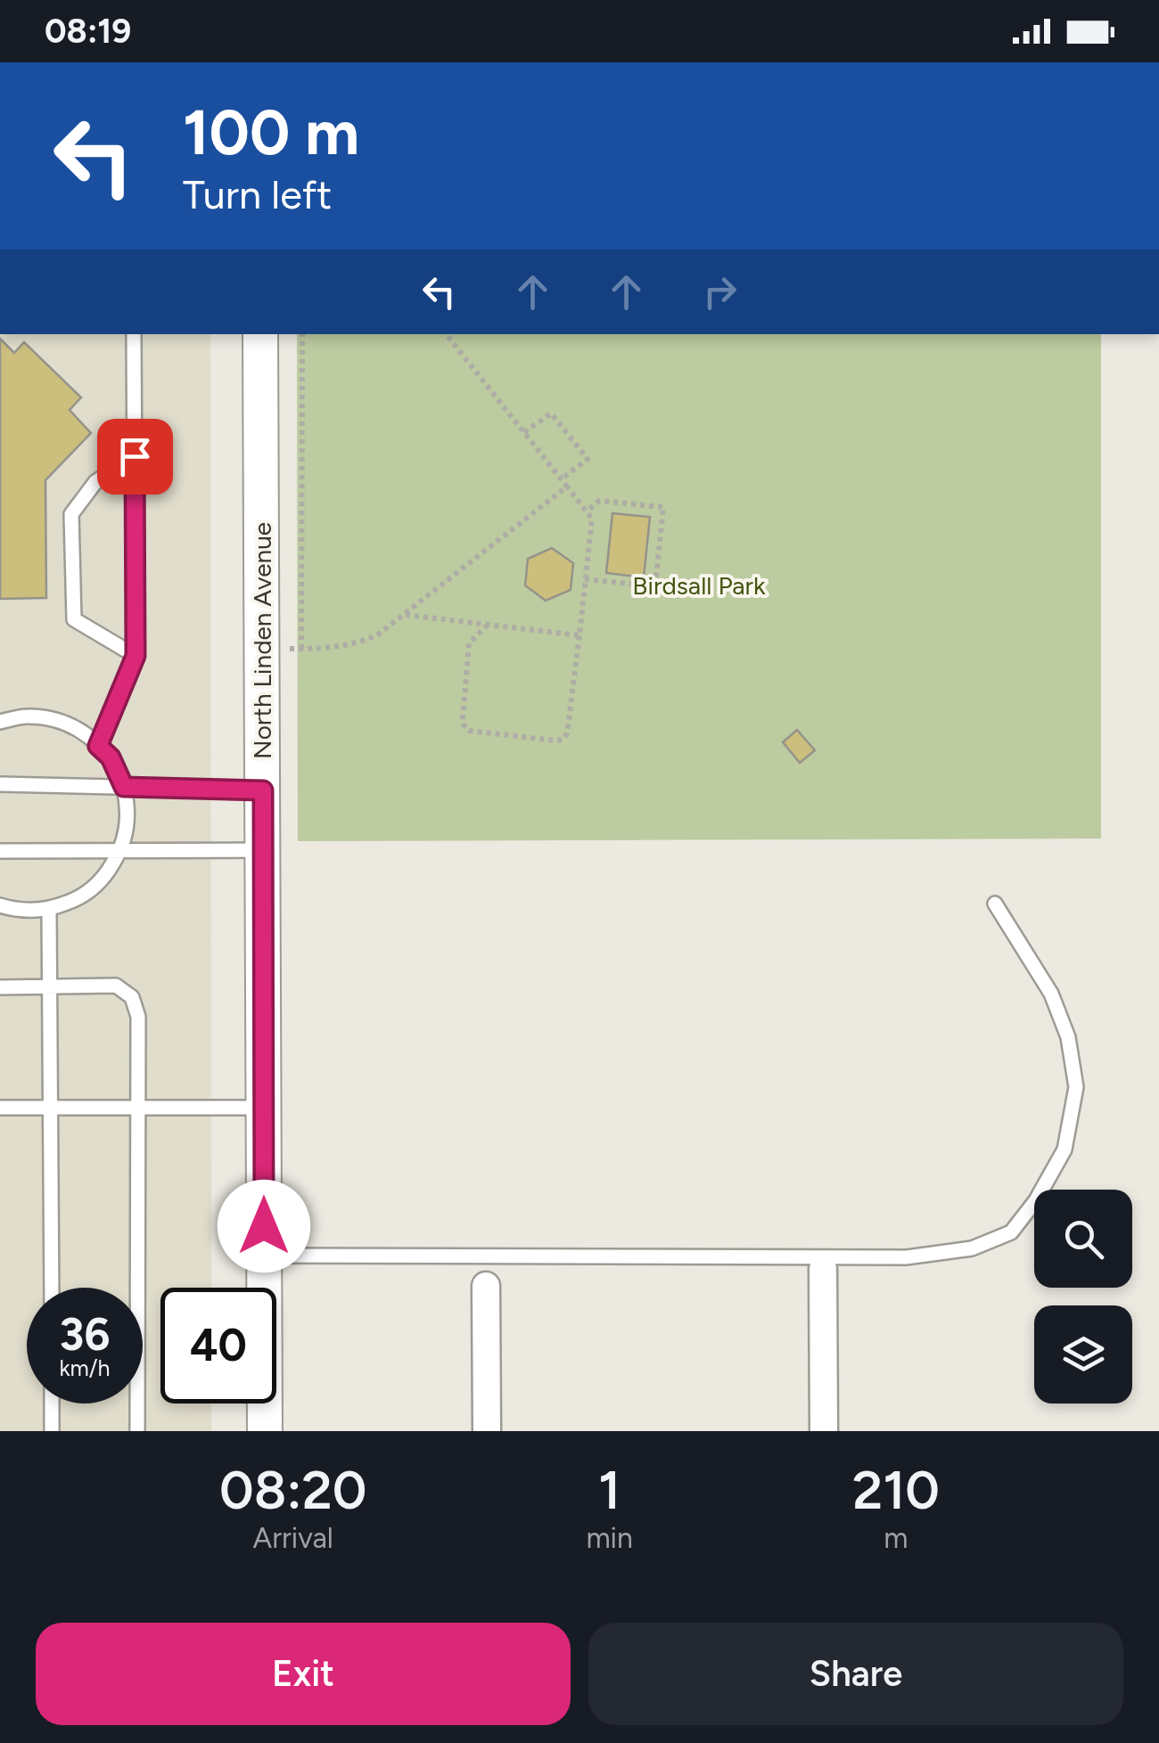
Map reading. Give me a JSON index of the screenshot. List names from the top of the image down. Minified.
{"streets":{"street":["North Linden Avenue"]},"parks":["Birdsall Park"],"page":{"status":"08:19","turn":["100 m","Turn left"],"speed":"36 km/h","limit":"40","eta":["08:20","Arrival","1","min","210","m"],"buttons":["Exit","Share"]}}
